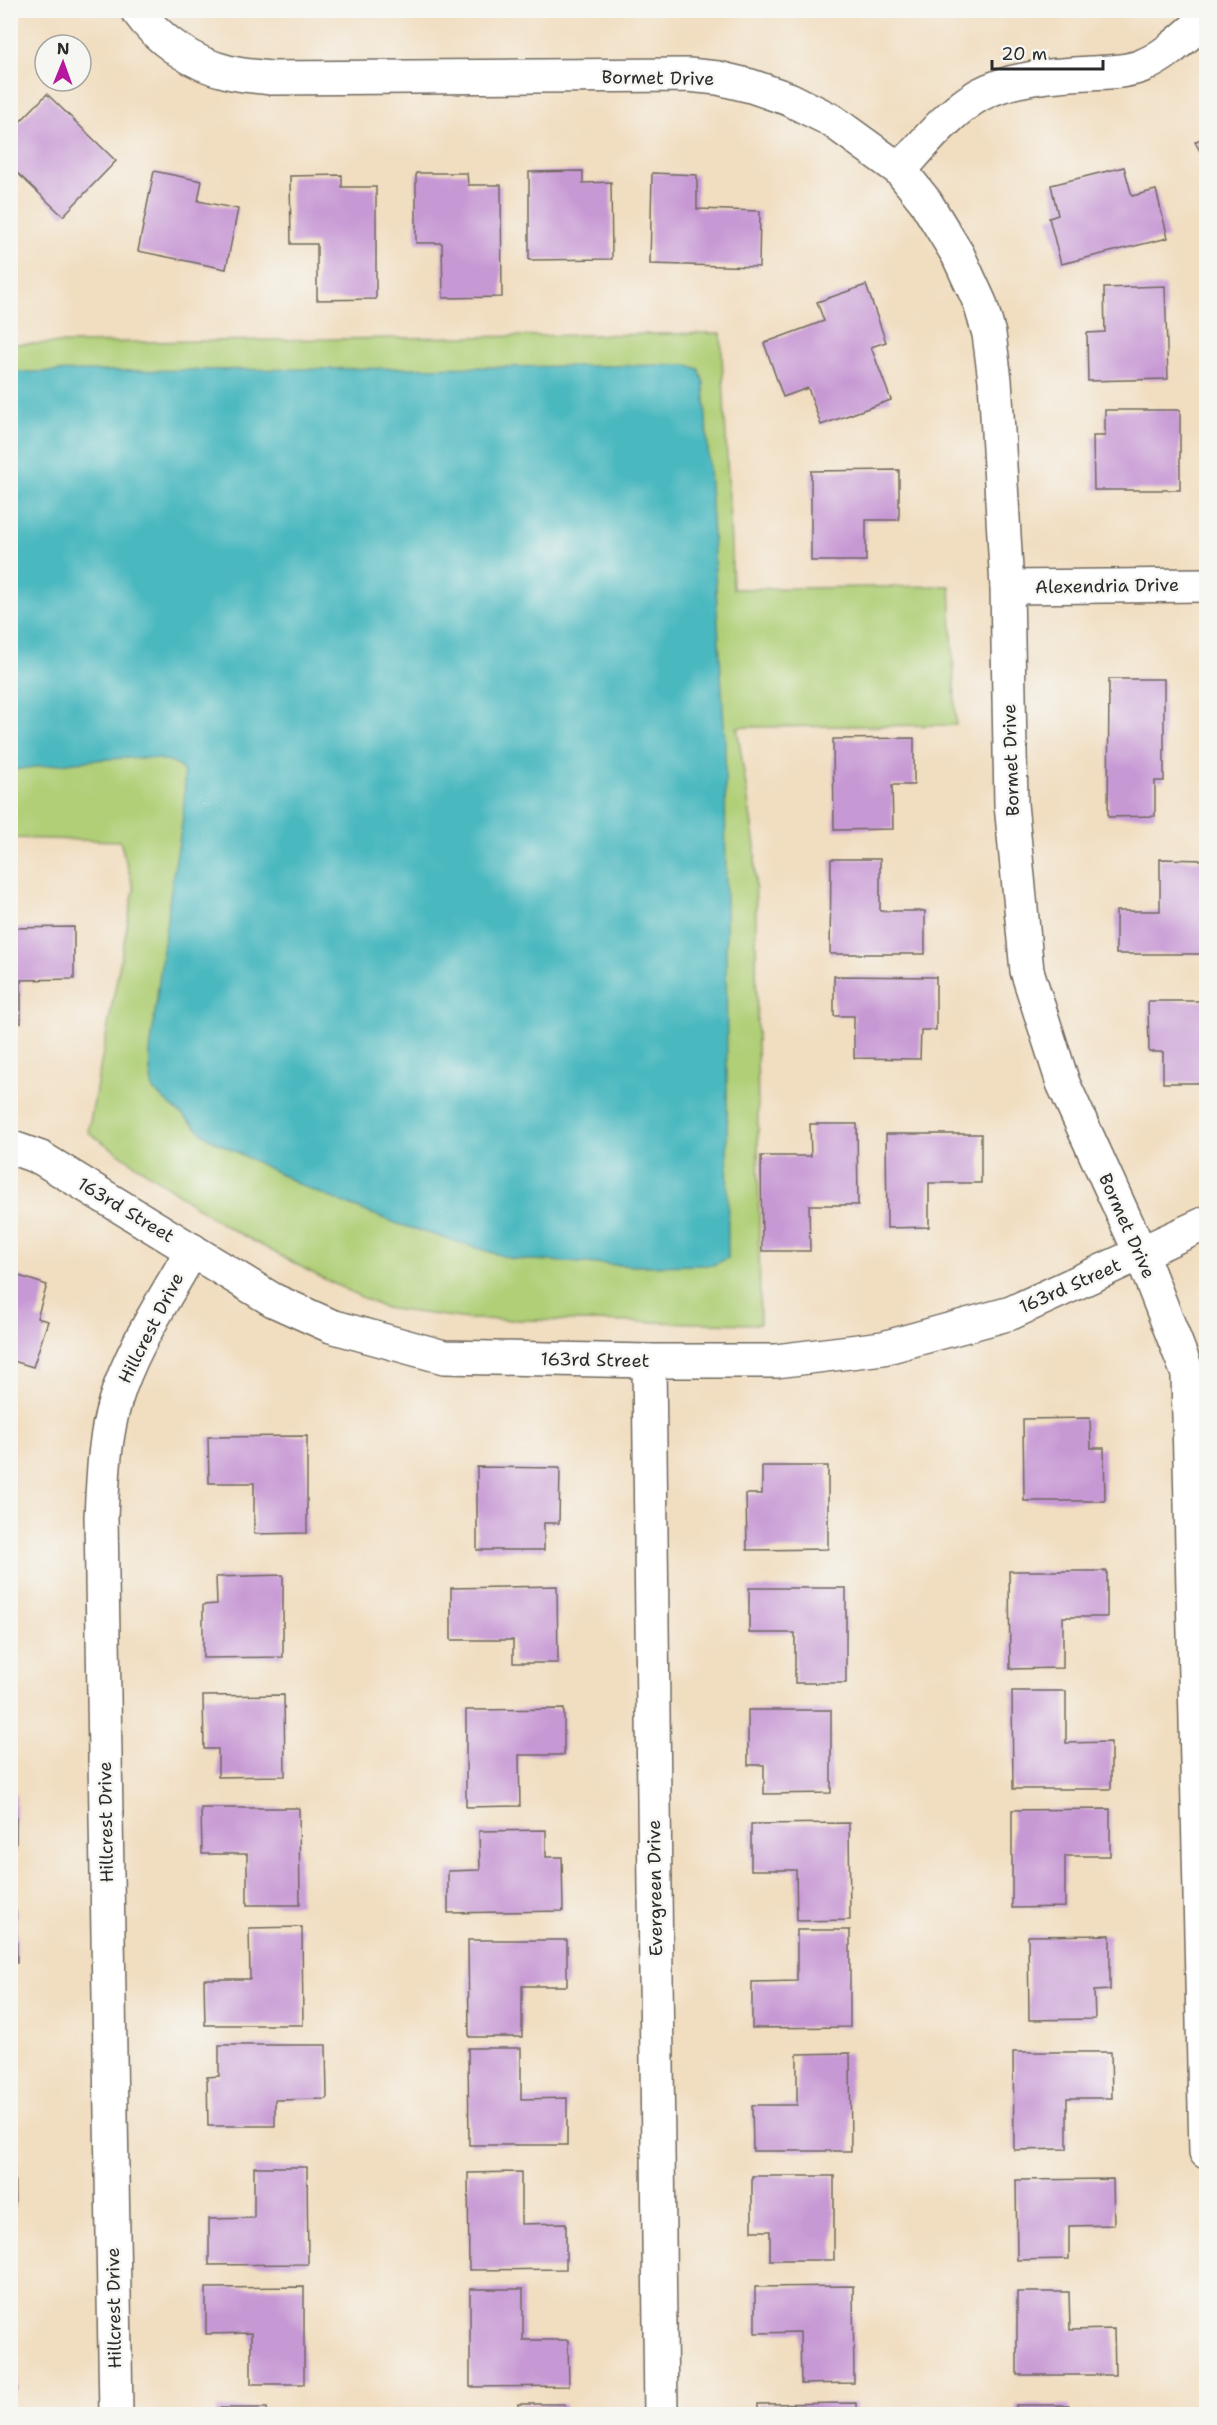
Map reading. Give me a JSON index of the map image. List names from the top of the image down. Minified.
{"streets":{"street":["Bormet Drive","Alexendria Drive","163rd Street","Hillcrest Drive","Evergreen Drive"]},"crossings":[["Bormet Drive","Alexendria Drive"],["Bormet Drive","163rd Street"],["163rd Street","Hillcrest Drive"],["163rd Street","Evergreen Drive"]],"scale_bar":"20 m","north":"top"}
